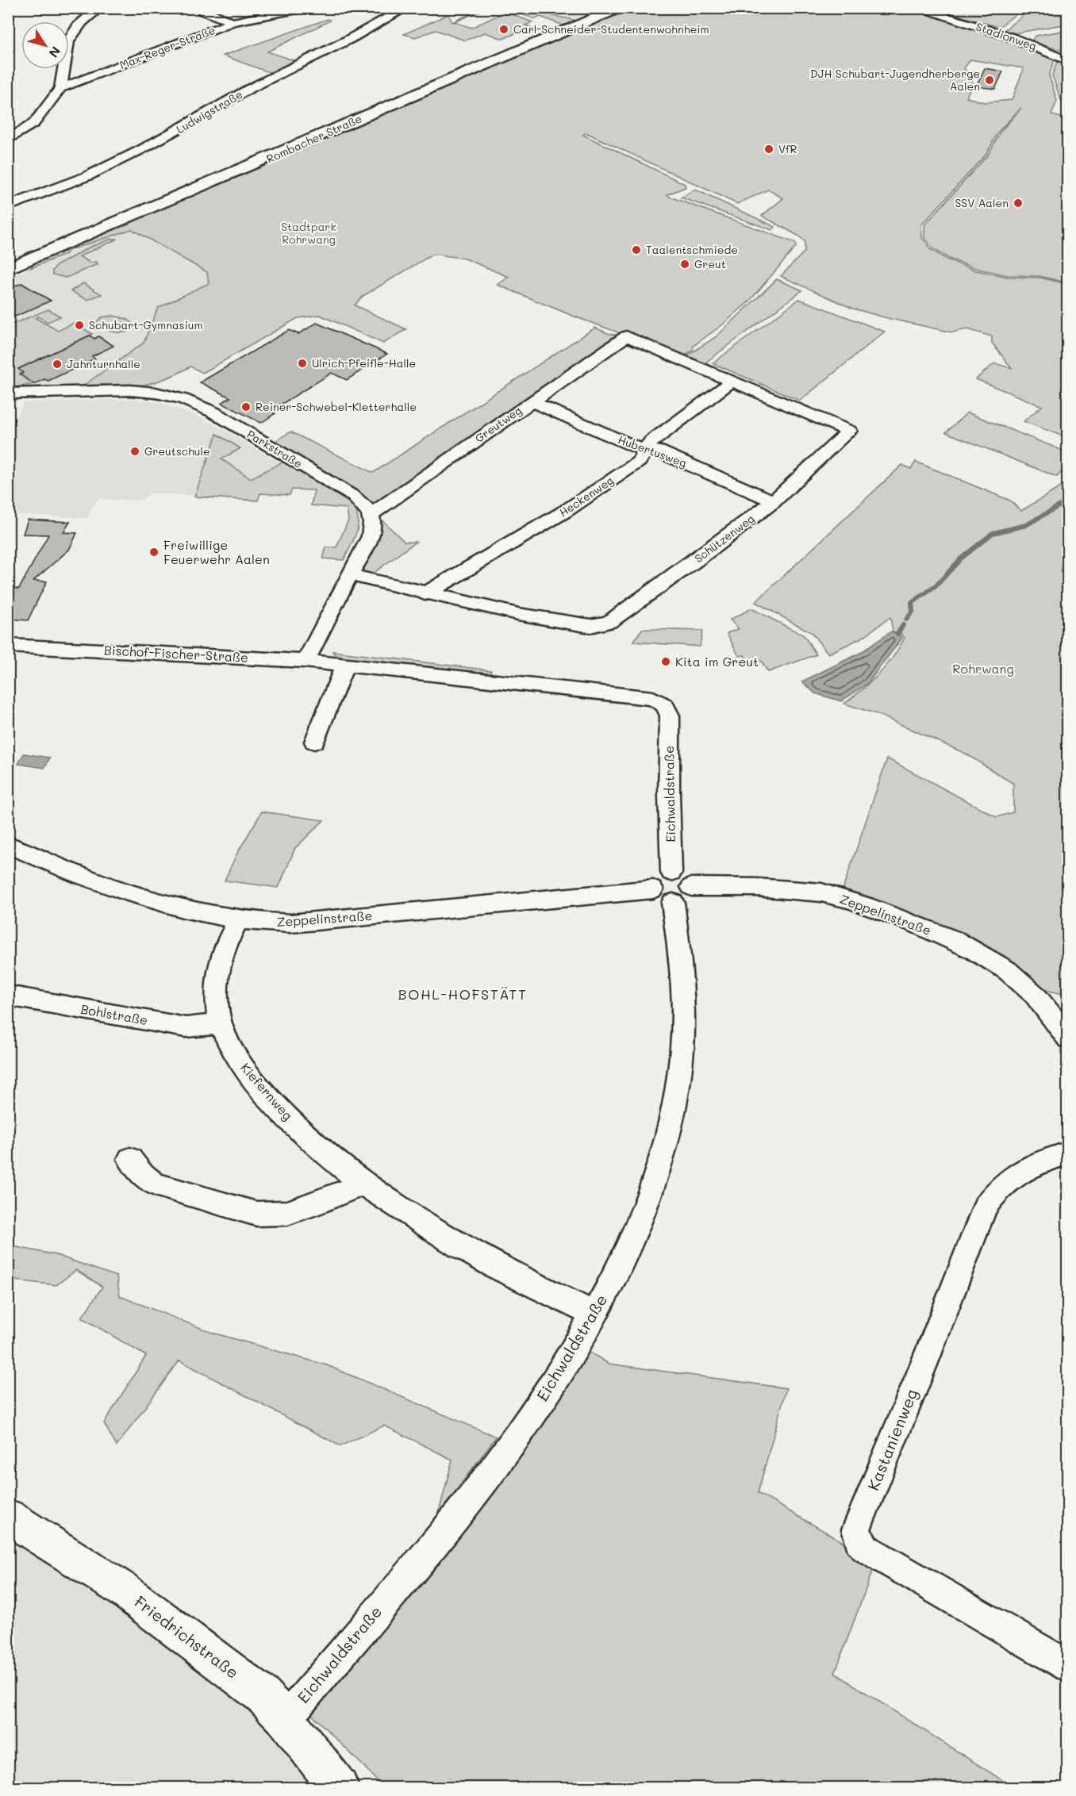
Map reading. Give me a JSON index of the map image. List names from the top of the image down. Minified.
{"streets":{"main road":["Rombacher Straße","Friedrichstraße"],"street":["Stadionweg","Max-Reger-Straße","Ludwigstraße","Greutweg","Parkstraße","Hubertusweg","Heckenweg","Schützenweg","Bischof-Fischer-Straße","Eichwaldstraße","Zeppelinstraße","Bohlstraße","Kiefernweg","Kastanienweg"]},"crossings":[["Greutweg","Parkstraße"],["Greutweg","Hubertusweg"],["Greutweg","Schützenweg"],["Hubertusweg","Heckenweg"],["Hubertusweg","Schützenweg"],["Heckenweg","Schützenweg"],["Bischof-Fischer-Straße","Eichwaldstraße"],["Eichwaldstraße","Zeppelinstraße"],["Eichwaldstraße","Kiefernweg"],["Eichwaldstraße","Friedrichstraße"],["Zeppelinstraße","Kiefernweg"],["Bohlstraße","Kiefernweg"]],"districts":["BOHL-HOFSTÄTT"],"parks":["Stadtpark Rohrwang","Rohrwang"],"places":["Carl-Schneider-Studentenwohnheim","DJH Schubart-Jugendherberge Aalen","VfR","SSV Aalen","Taalentschmiede","Greut","Schubart-Gymnasium","Ulrich-Pfeifle-Halle","Jahnturnhalle","Reiner-Schwebel-Kletterhalle","Greutschule","Freiwillige Feuerwehr Aalen","Kita im Greut"],"north":"bottom right"}
